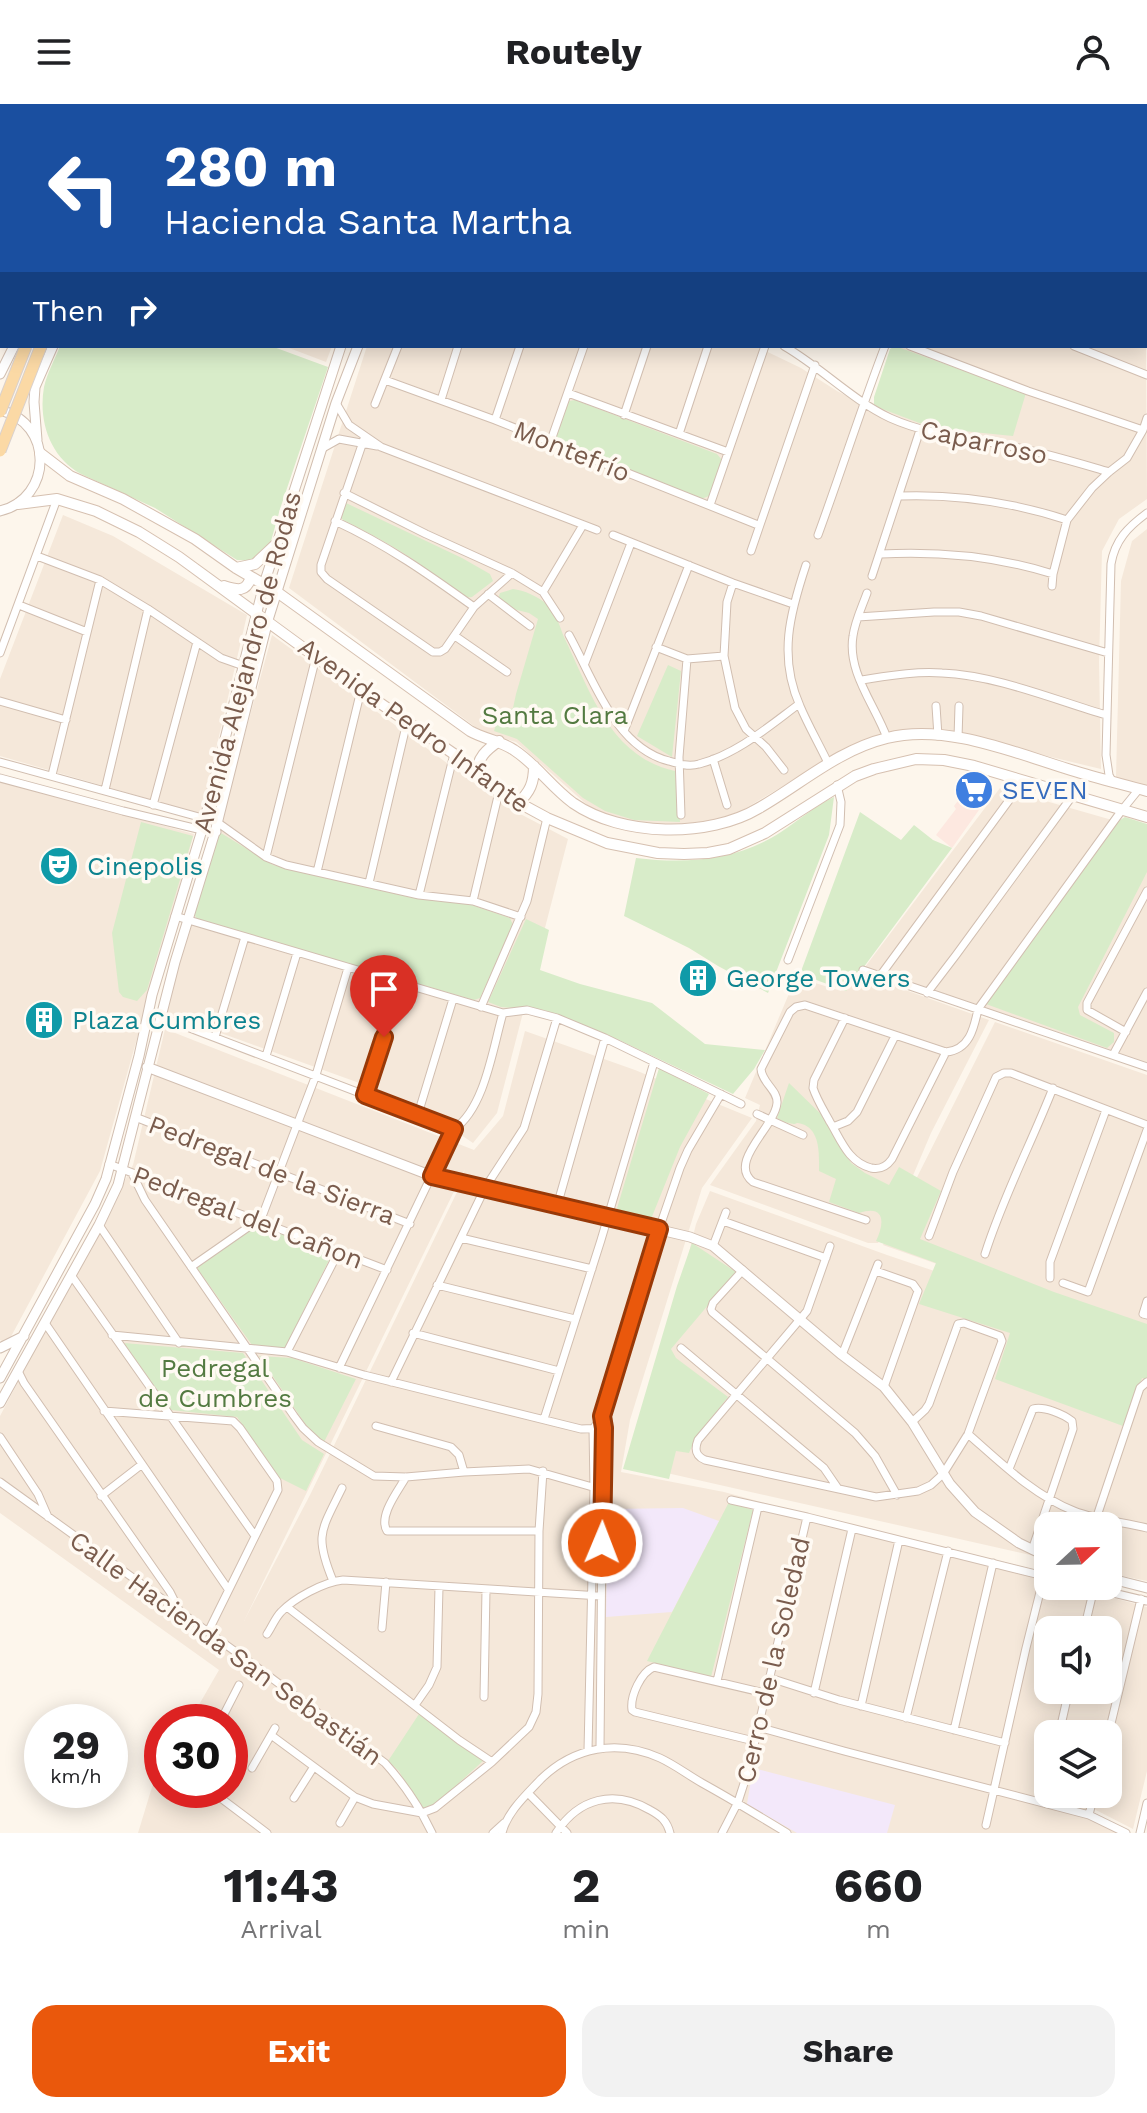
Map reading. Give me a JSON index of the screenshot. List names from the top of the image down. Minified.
{"streets":{"main road":["Avenida Pedro Infante"],"street":["Caparroso","Montefrío","Avenida Alejandro de Rodas","Pedregal de la Sierra","Pedregal del Cañon","Calle Hacienda San Sebastián","Cerro de la Soledad"]},"crossings":[["Avenida Alejandro de Rodas","Avenida Pedro Infante"],["Avenida Alejandro de Rodas","Pedregal de la Sierra"],["Avenida Alejandro de Rodas","Pedregal del Cañon"]],"parks":["Santa Clara","Pedregal de Cumbres"],"places":{"supermarket":["SEVEN"],"theatre":["Cinepolis"],"building":["George Towers","Plaza Cumbres"]},"north":"right","page":{"header":"Routely","turn":["280 m","Hacienda Santa Martha"],"then":"Then","speed":"29 km/h","limit":"30","eta":["11:43","Arrival","2","min","660","m"],"buttons":["Exit","Share"]}}
